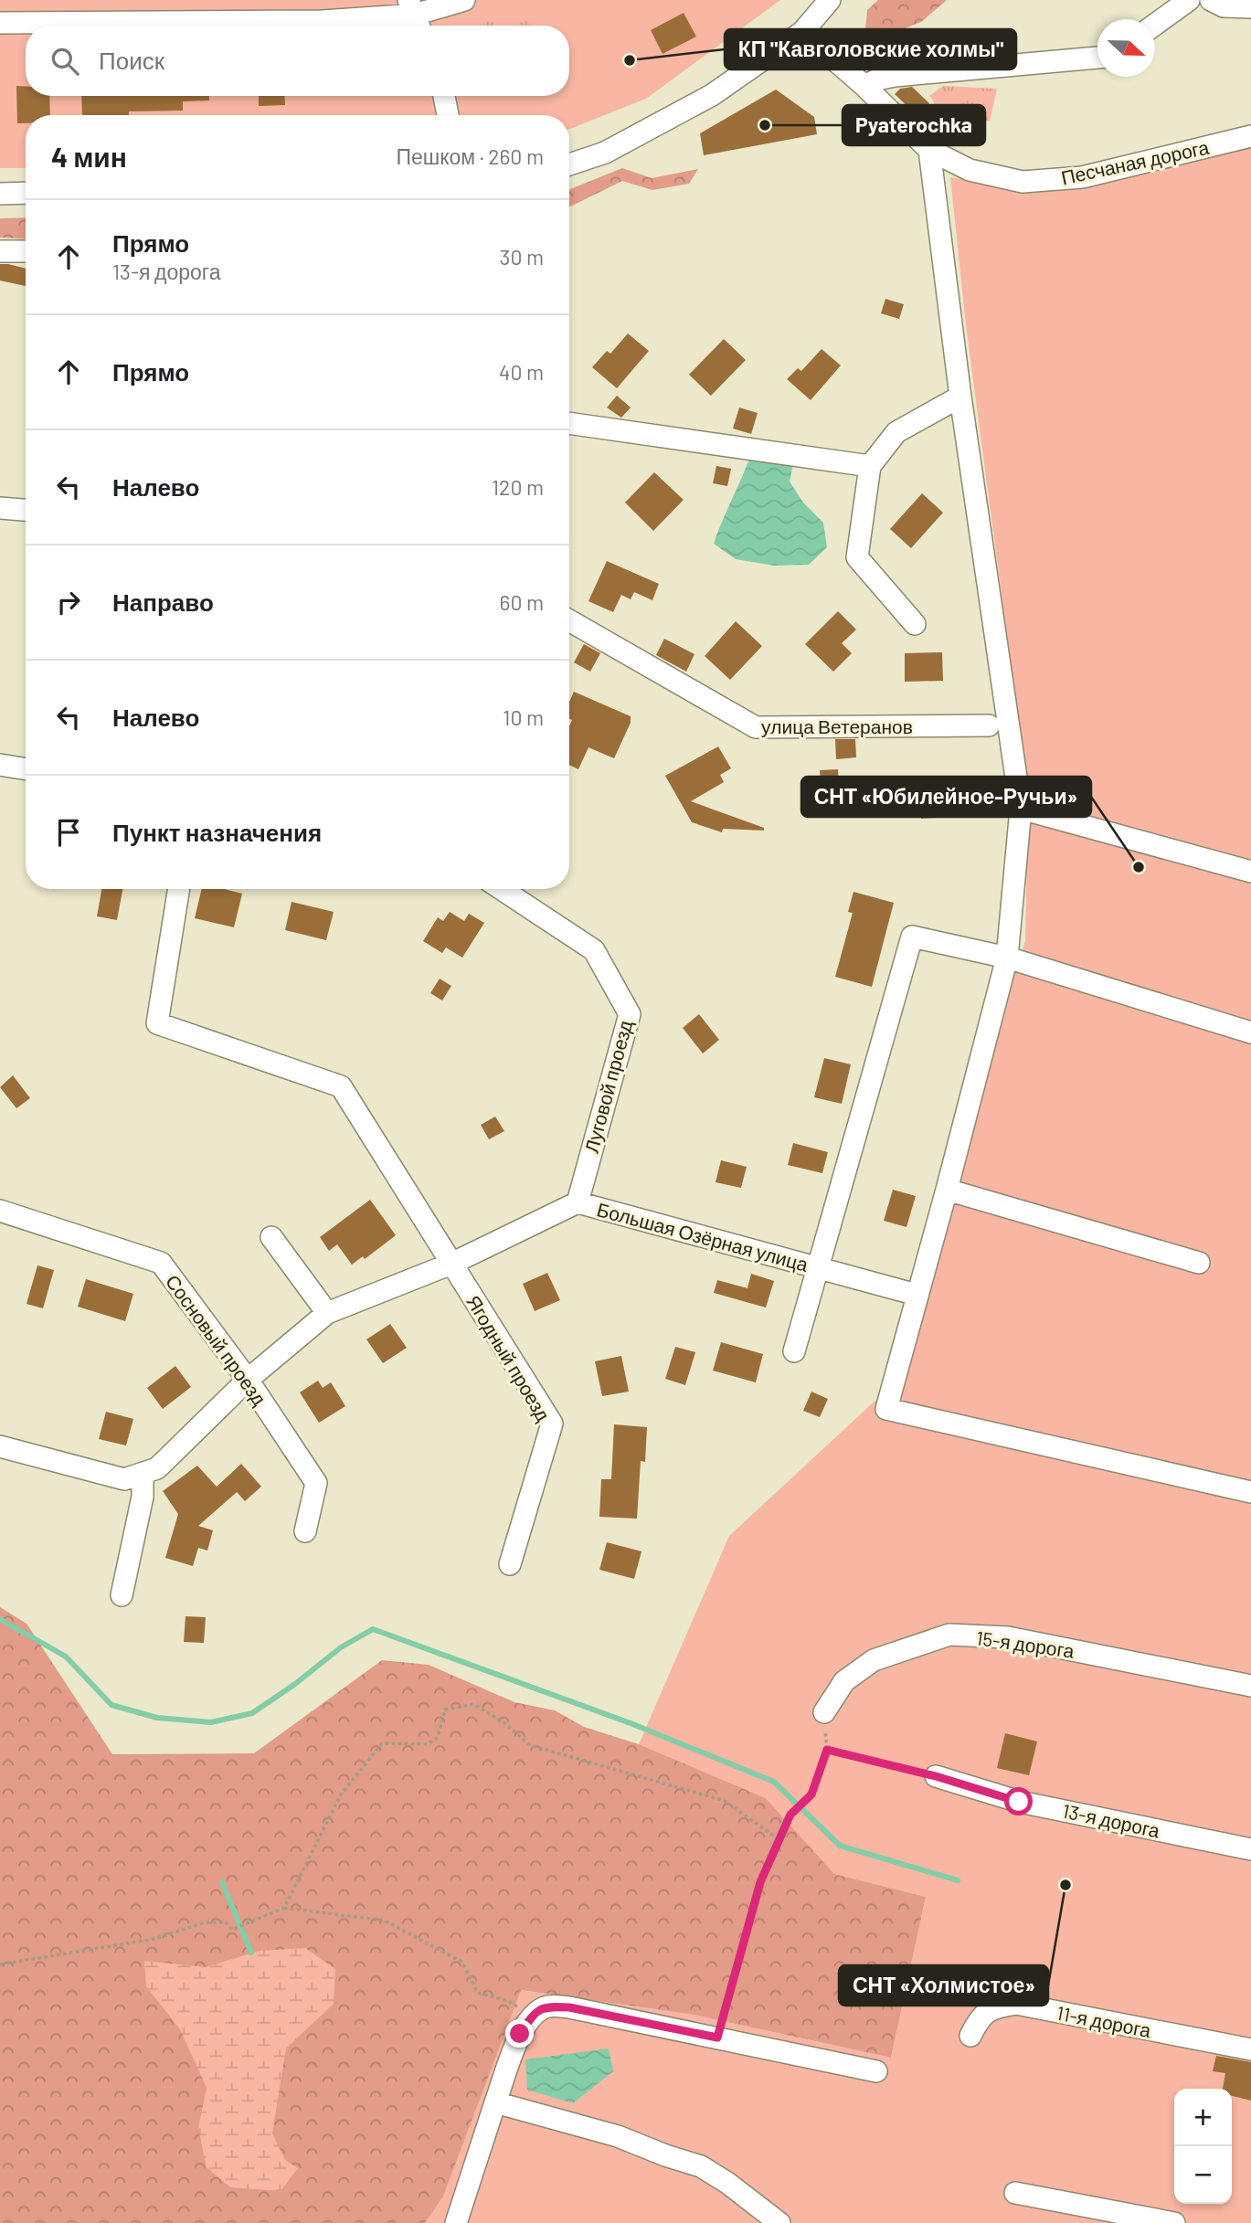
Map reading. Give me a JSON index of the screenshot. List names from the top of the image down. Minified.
{"streets":{"street":["Песчаная дорога","улица Ветеранов","Луговой проезд","Большая Озёрная улица","Сосновый проезд","Ягодный проезд","15-я дорога","13-я дорога","11-я дорога"]},"crossings":[["Луговой проезд","Большая Озёрная улица"],["Большая Озёрная улица","Сосновый проезд"],["Большая Озёрная улица","Ягодный проезд"]],"places":["КП \"Кавголовские холмы\"","Pyaterochka","СНТ «Юбилейное-Ручьи»","СНТ «Холмистое»"],"north":"right","page":{"search":"Поиск","heading":["4 мин","Пешком · 260 m"],"list":[["Прямо","13-я дорога","30 m"],["Прямо","40 m"],["Налево","120 m"],["Направо","60 m"],["Налево","10 m"],"Пункт назначения"],"map_buttons":["+","−"]}}
